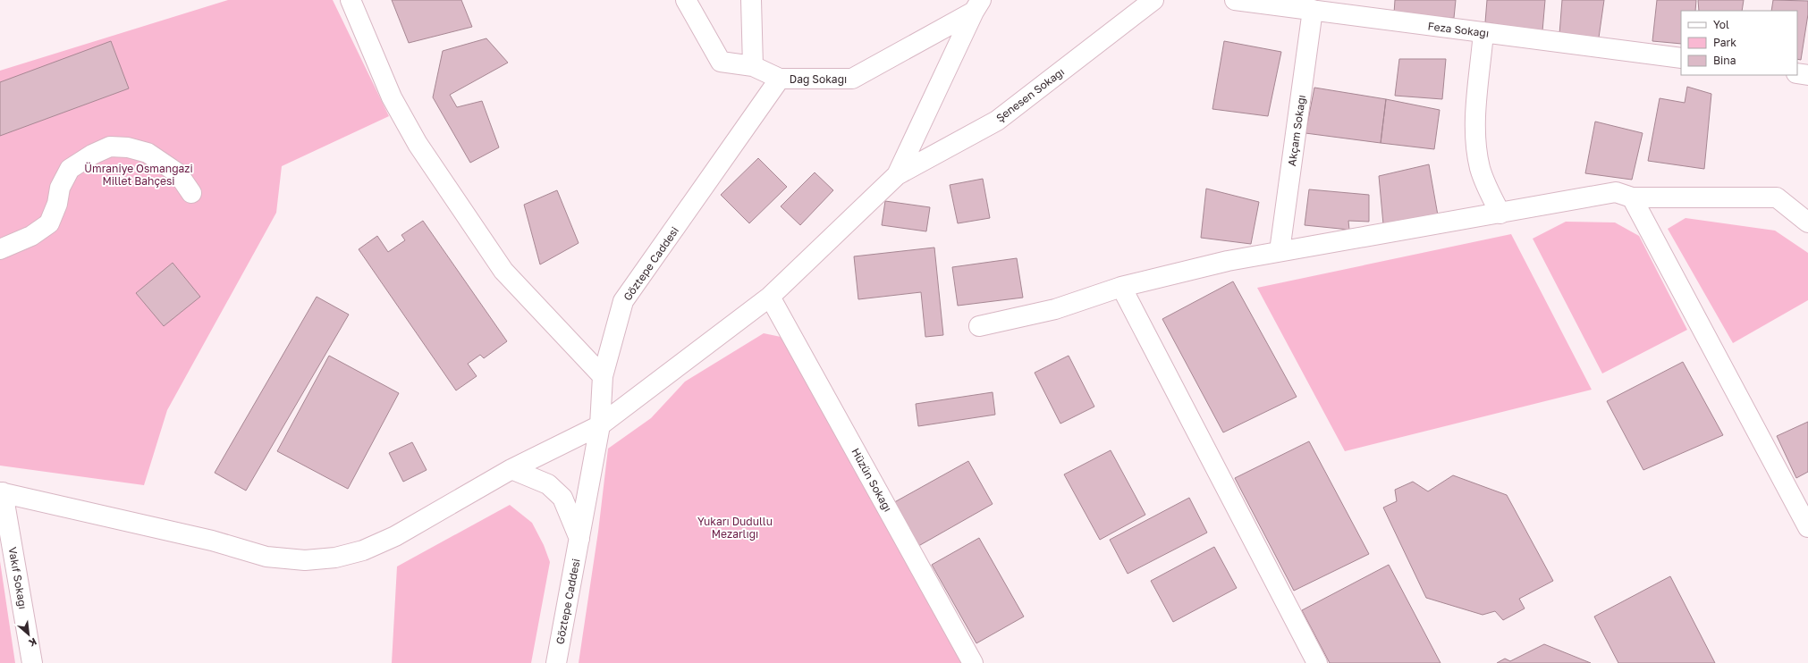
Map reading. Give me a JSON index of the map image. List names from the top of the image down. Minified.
{"streets":{"street":["Feza Sokağı","Dağ Sokağı","Şenesen Sokağı","Akçam Sokağı","Göztepe Caddesi","Hüzün Sokağı","Vakıf Sokağı"]},"crossings":[["Feza Sokağı","Akçam Sokağı"],["Dağ Sokağı","Göztepe Caddesi"]],"parks":["Ümraniye Osmangazi Millet Bahçesi","Yukarı Dudullu Mezarlığı"],"legend":["Yol","Park","Bina"],"north":"bottom right"}
